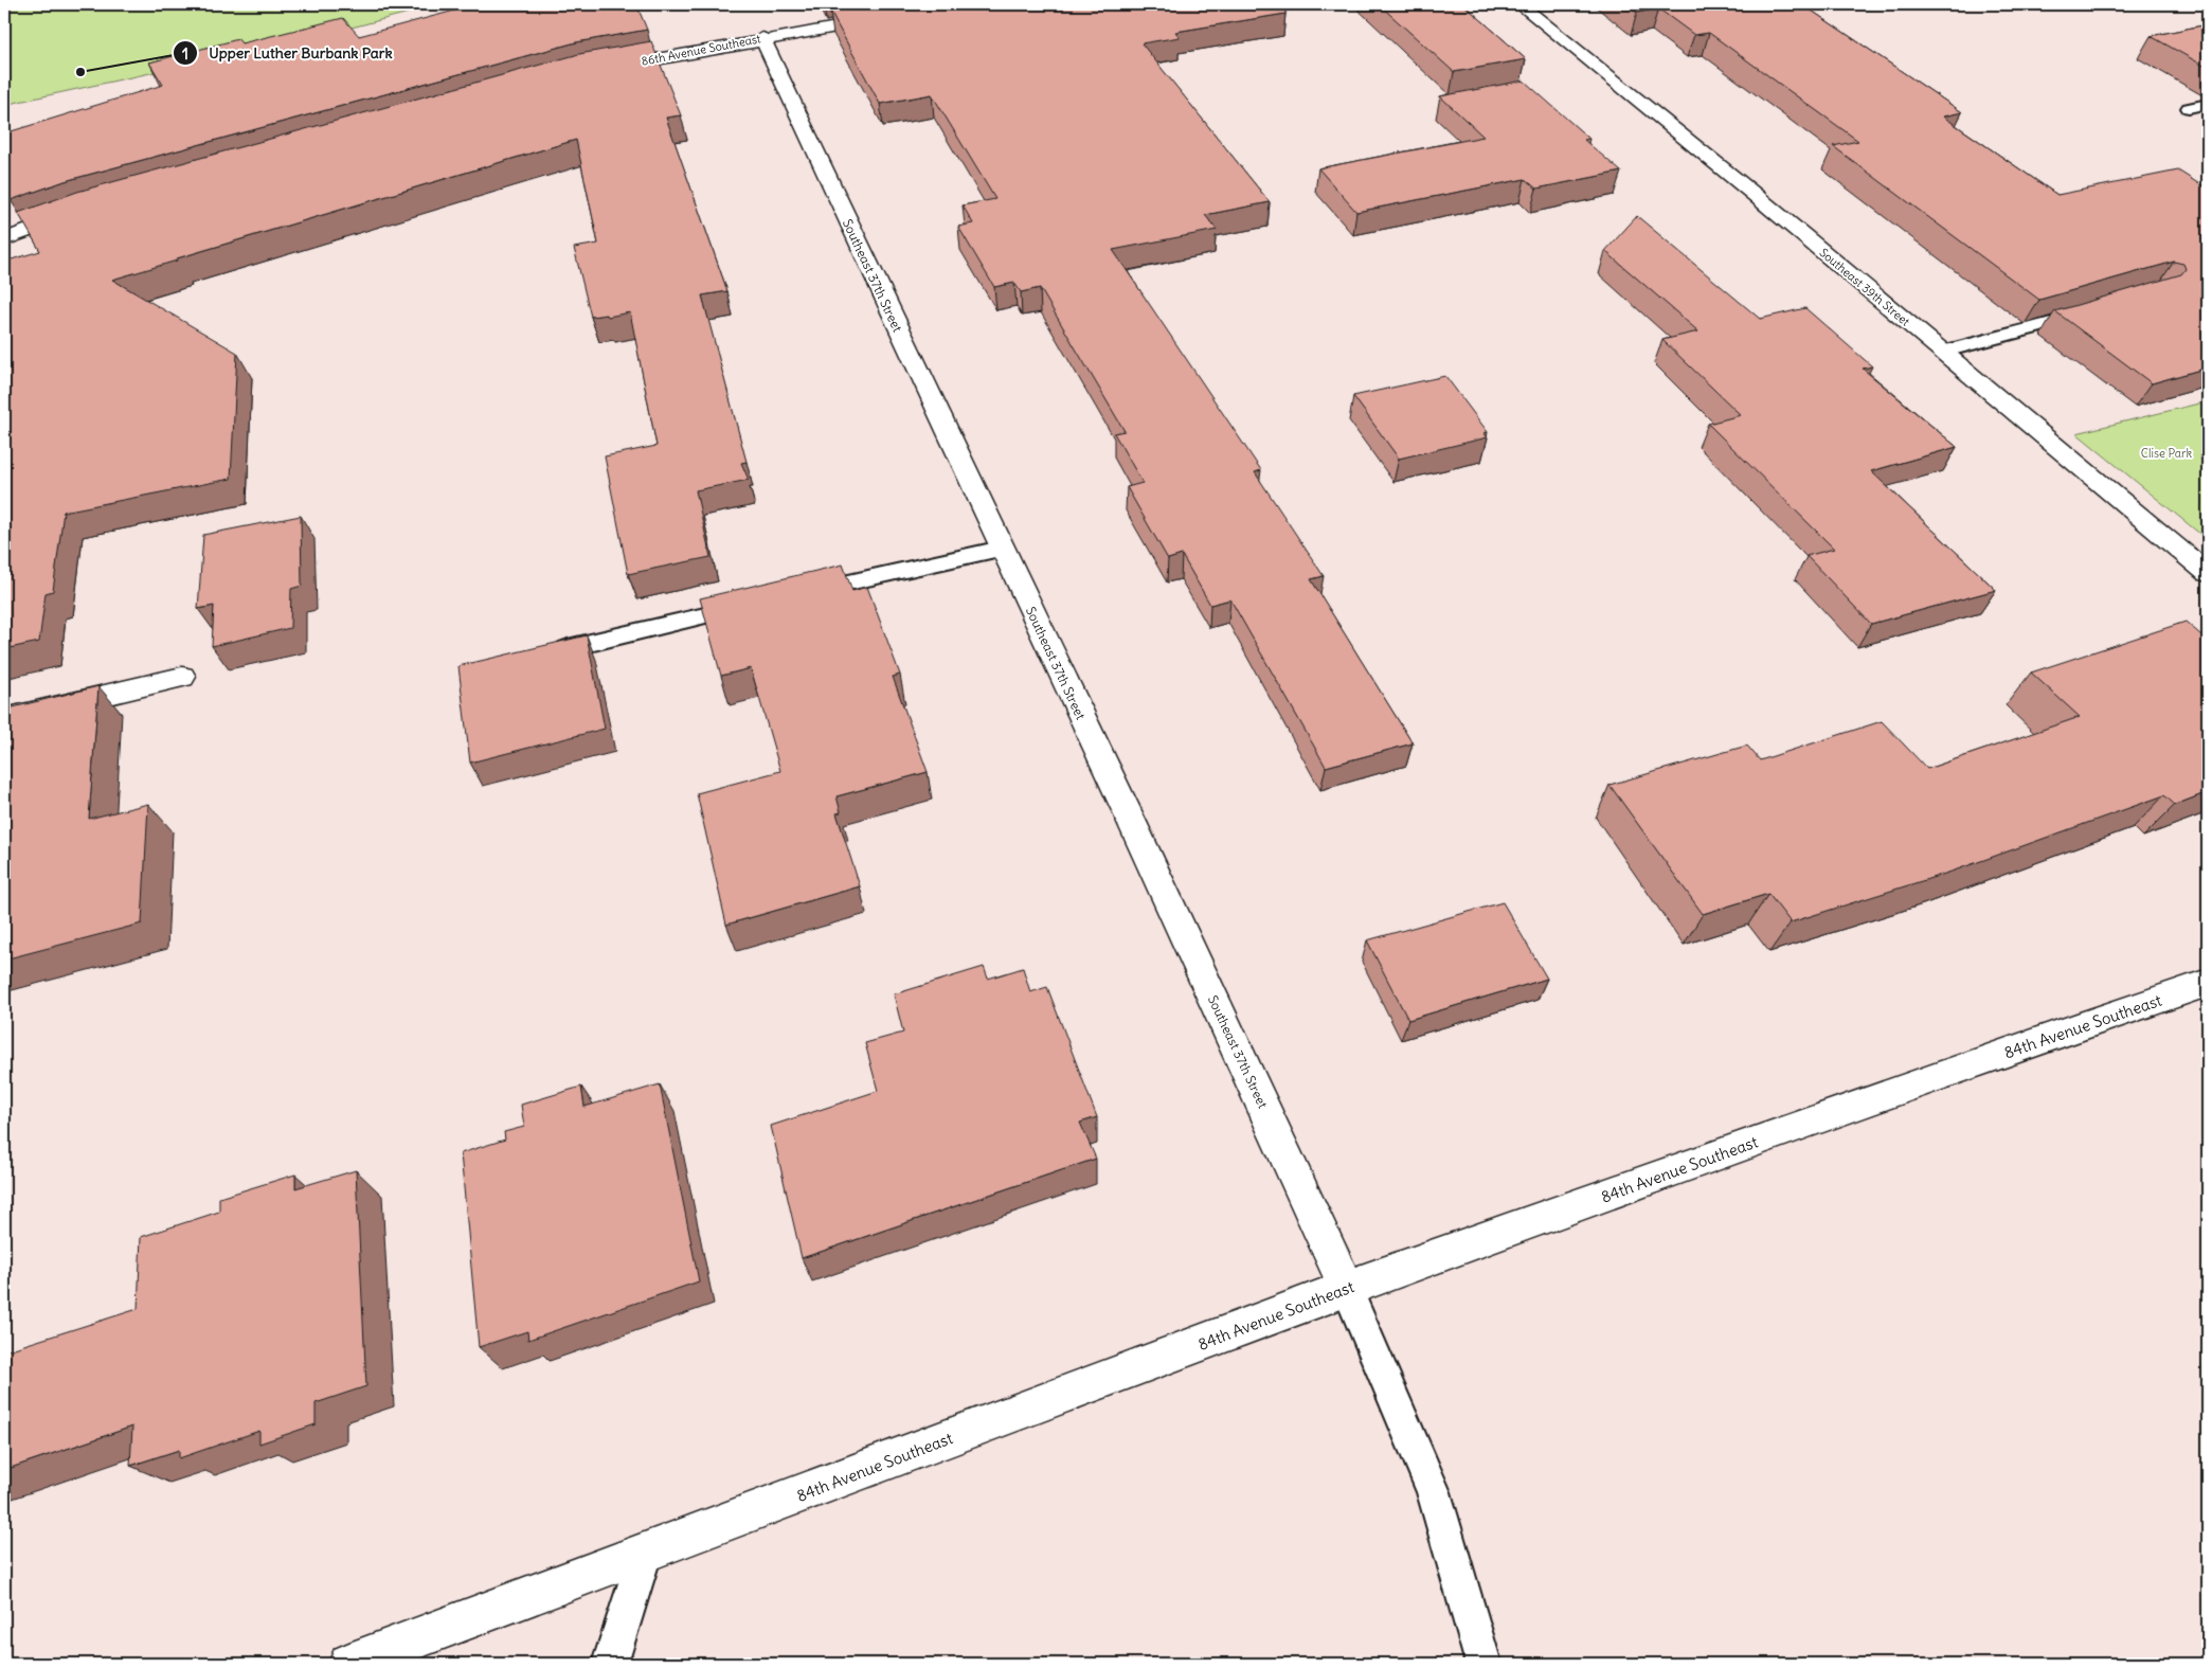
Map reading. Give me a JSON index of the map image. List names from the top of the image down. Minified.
{"streets":{"street":["86th Avenue Southeast","Southeast 37th Street","Southeast 39th Street","84th Avenue Southeast"]},"crossings":[["86th Avenue Southeast","Southeast 37th Street"],["Southeast 37th Street","84th Avenue Southeast"]],"parks":["Clise Park"],"places":["Upper Luther Burbank Park"]}
